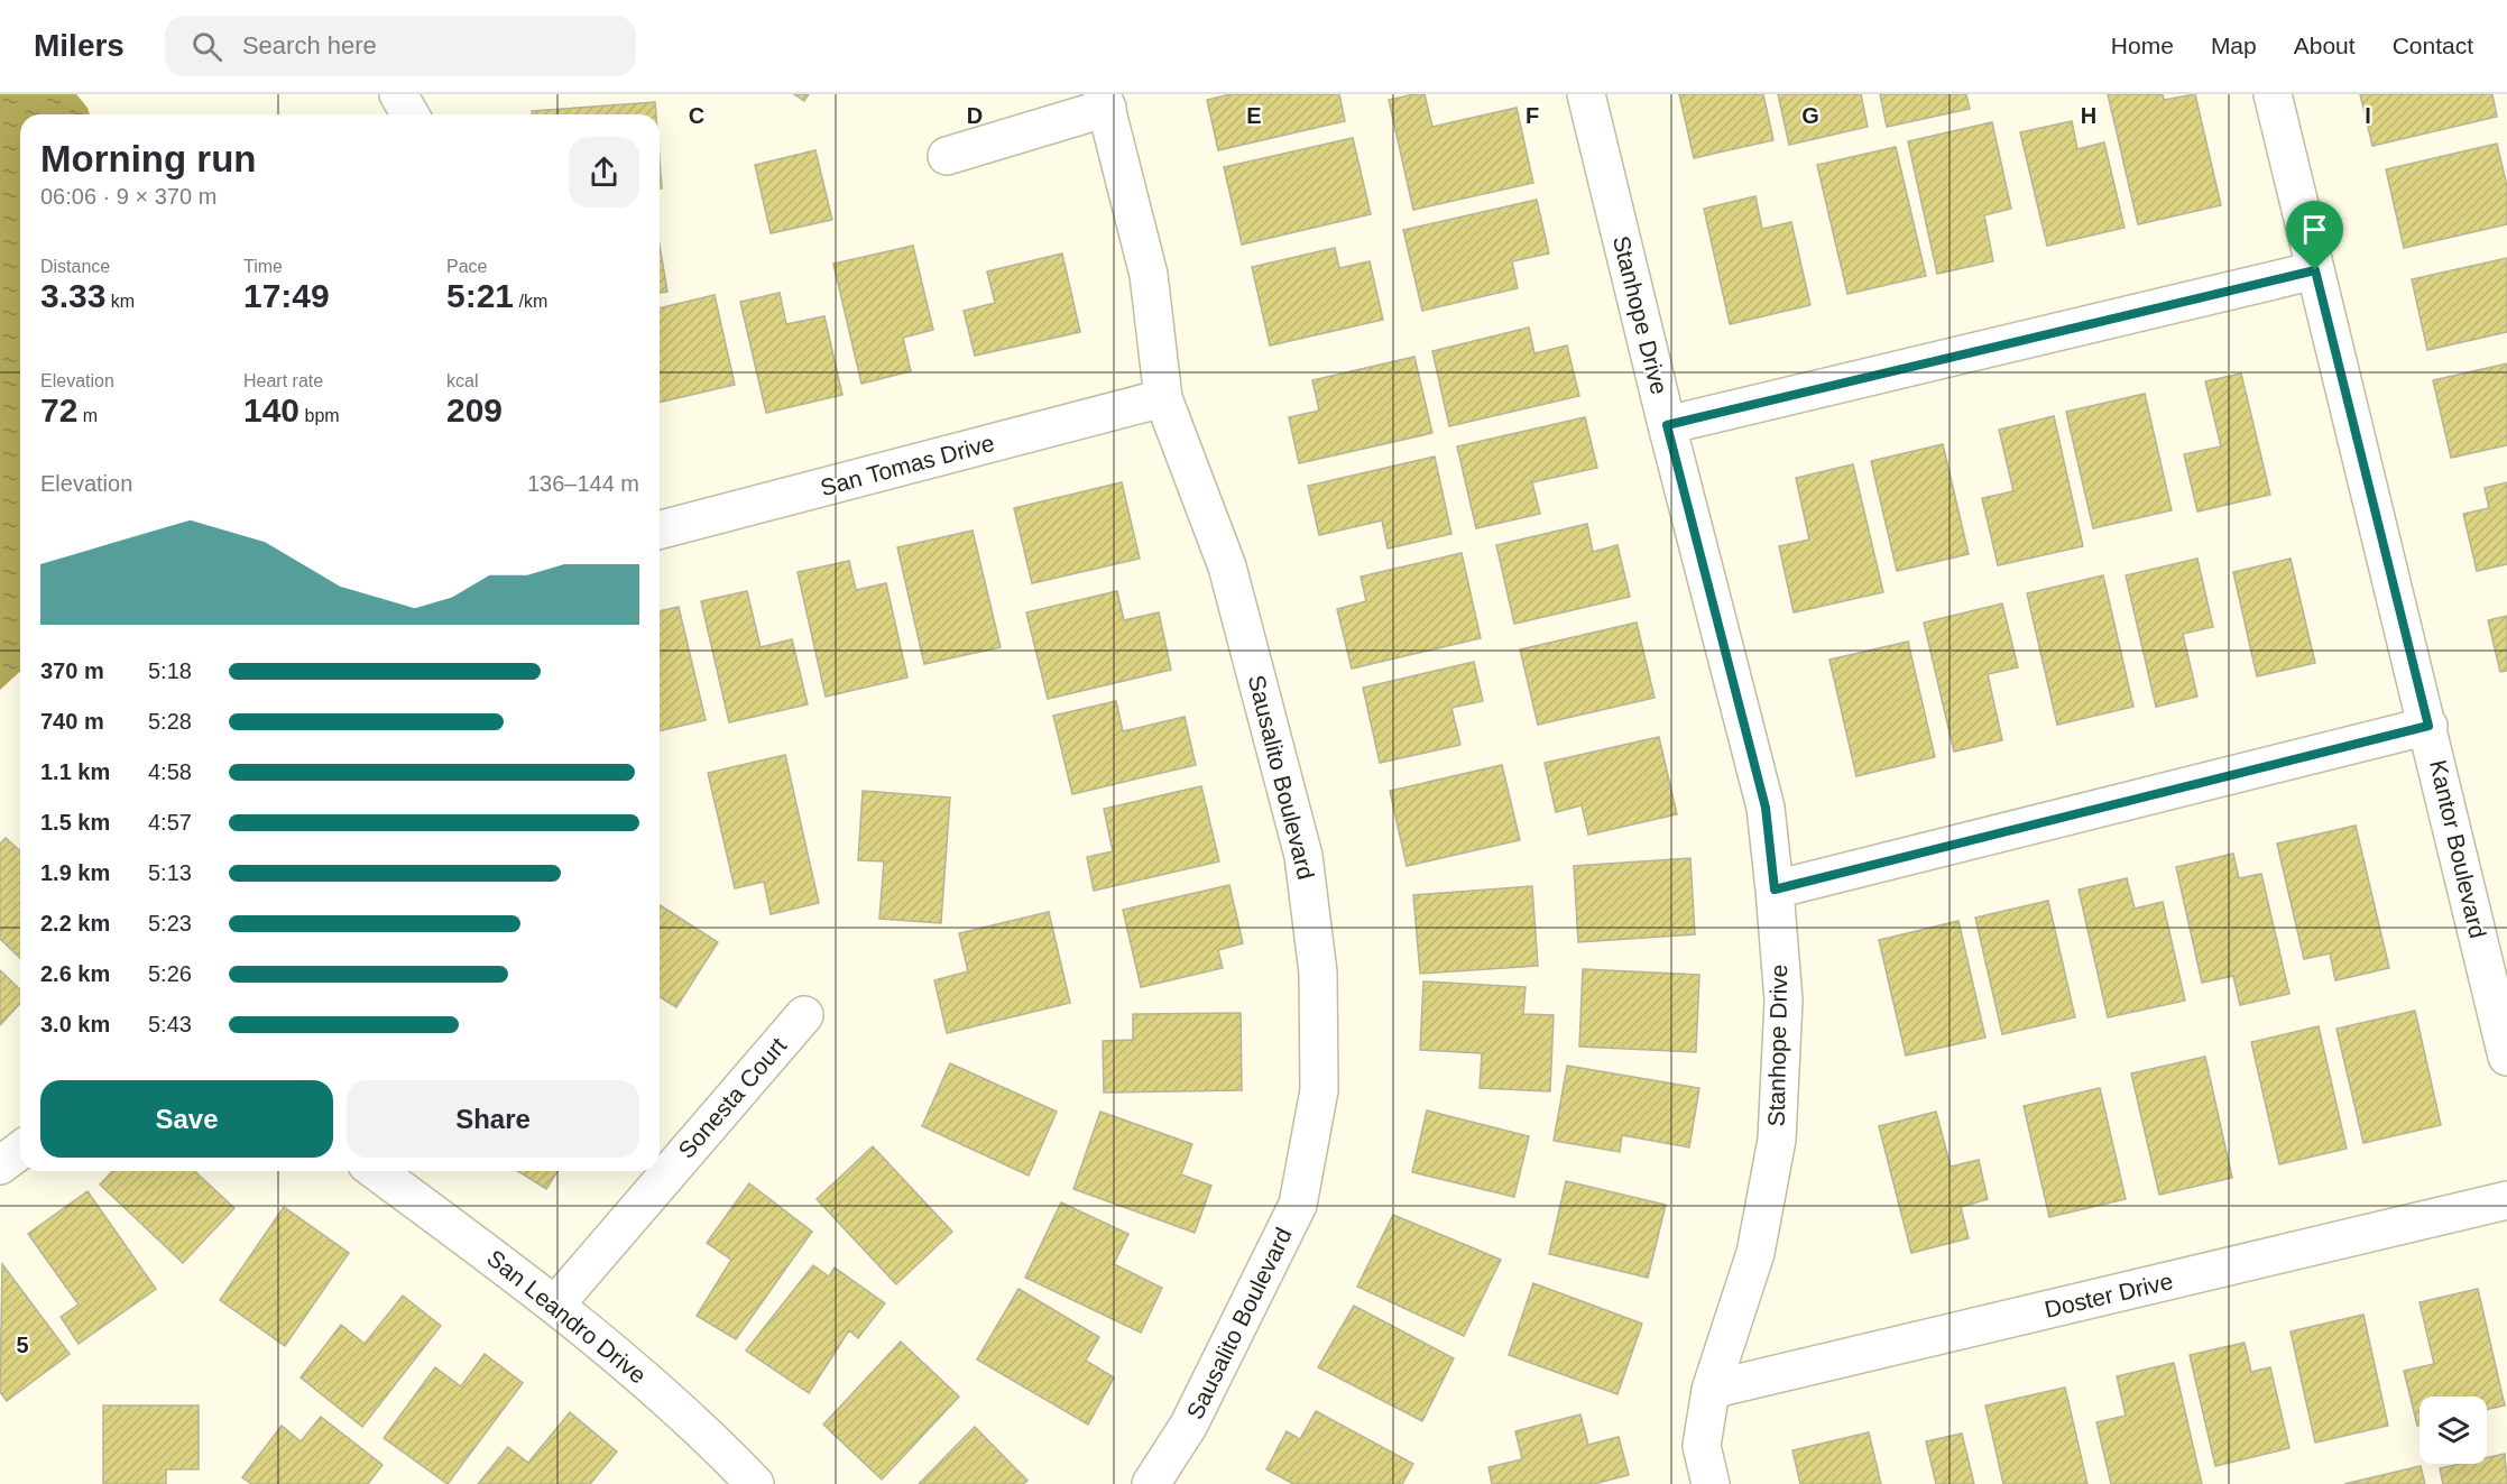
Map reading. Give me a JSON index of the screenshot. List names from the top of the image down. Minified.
{"streets":{"street":["Stanhope Drive","San Tomas Drive","Sausalito Boulevard","Kantor Boulevard","Sonesta Court","Doster Drive","San Leandro Drive"]},"crossings":[["Stanhope Drive","Doster Drive"],["San Tomas Drive","Sausalito Boulevard"],["Sonesta Court","San Leandro Drive"]],"page":{"header":"Milers","search":"Search here","nav":["Home","Map","About","Contact"],"heading":["Morning run","06:06 · 9 × 370 m"],"stats":[["Distance","3.33 km"],["Time","17:49"],["Pace","5:21 /km"],["Elevation","72 m"],["Heart rate","140 bpm"],["kcal","209"]],"chart":["Elevation","136–144 m"],"list":[{"name":"370 m","note":"5:18"},{"name":"740 m","note":"5:28"},{"name":"1.1 km","note":"4:58"},{"name":"1.5 km","note":"4:57"},{"name":"1.9 km","note":"5:13"},{"name":"2.2 km","note":"5:23"},{"name":"2.6 km","note":"5:26"},{"name":"3.0 km","note":"5:43"}],"buttons":["Save","Share"]},"grid":{"columns":["C","D","E","F","G","H","I"],"rows":["5"]}}
